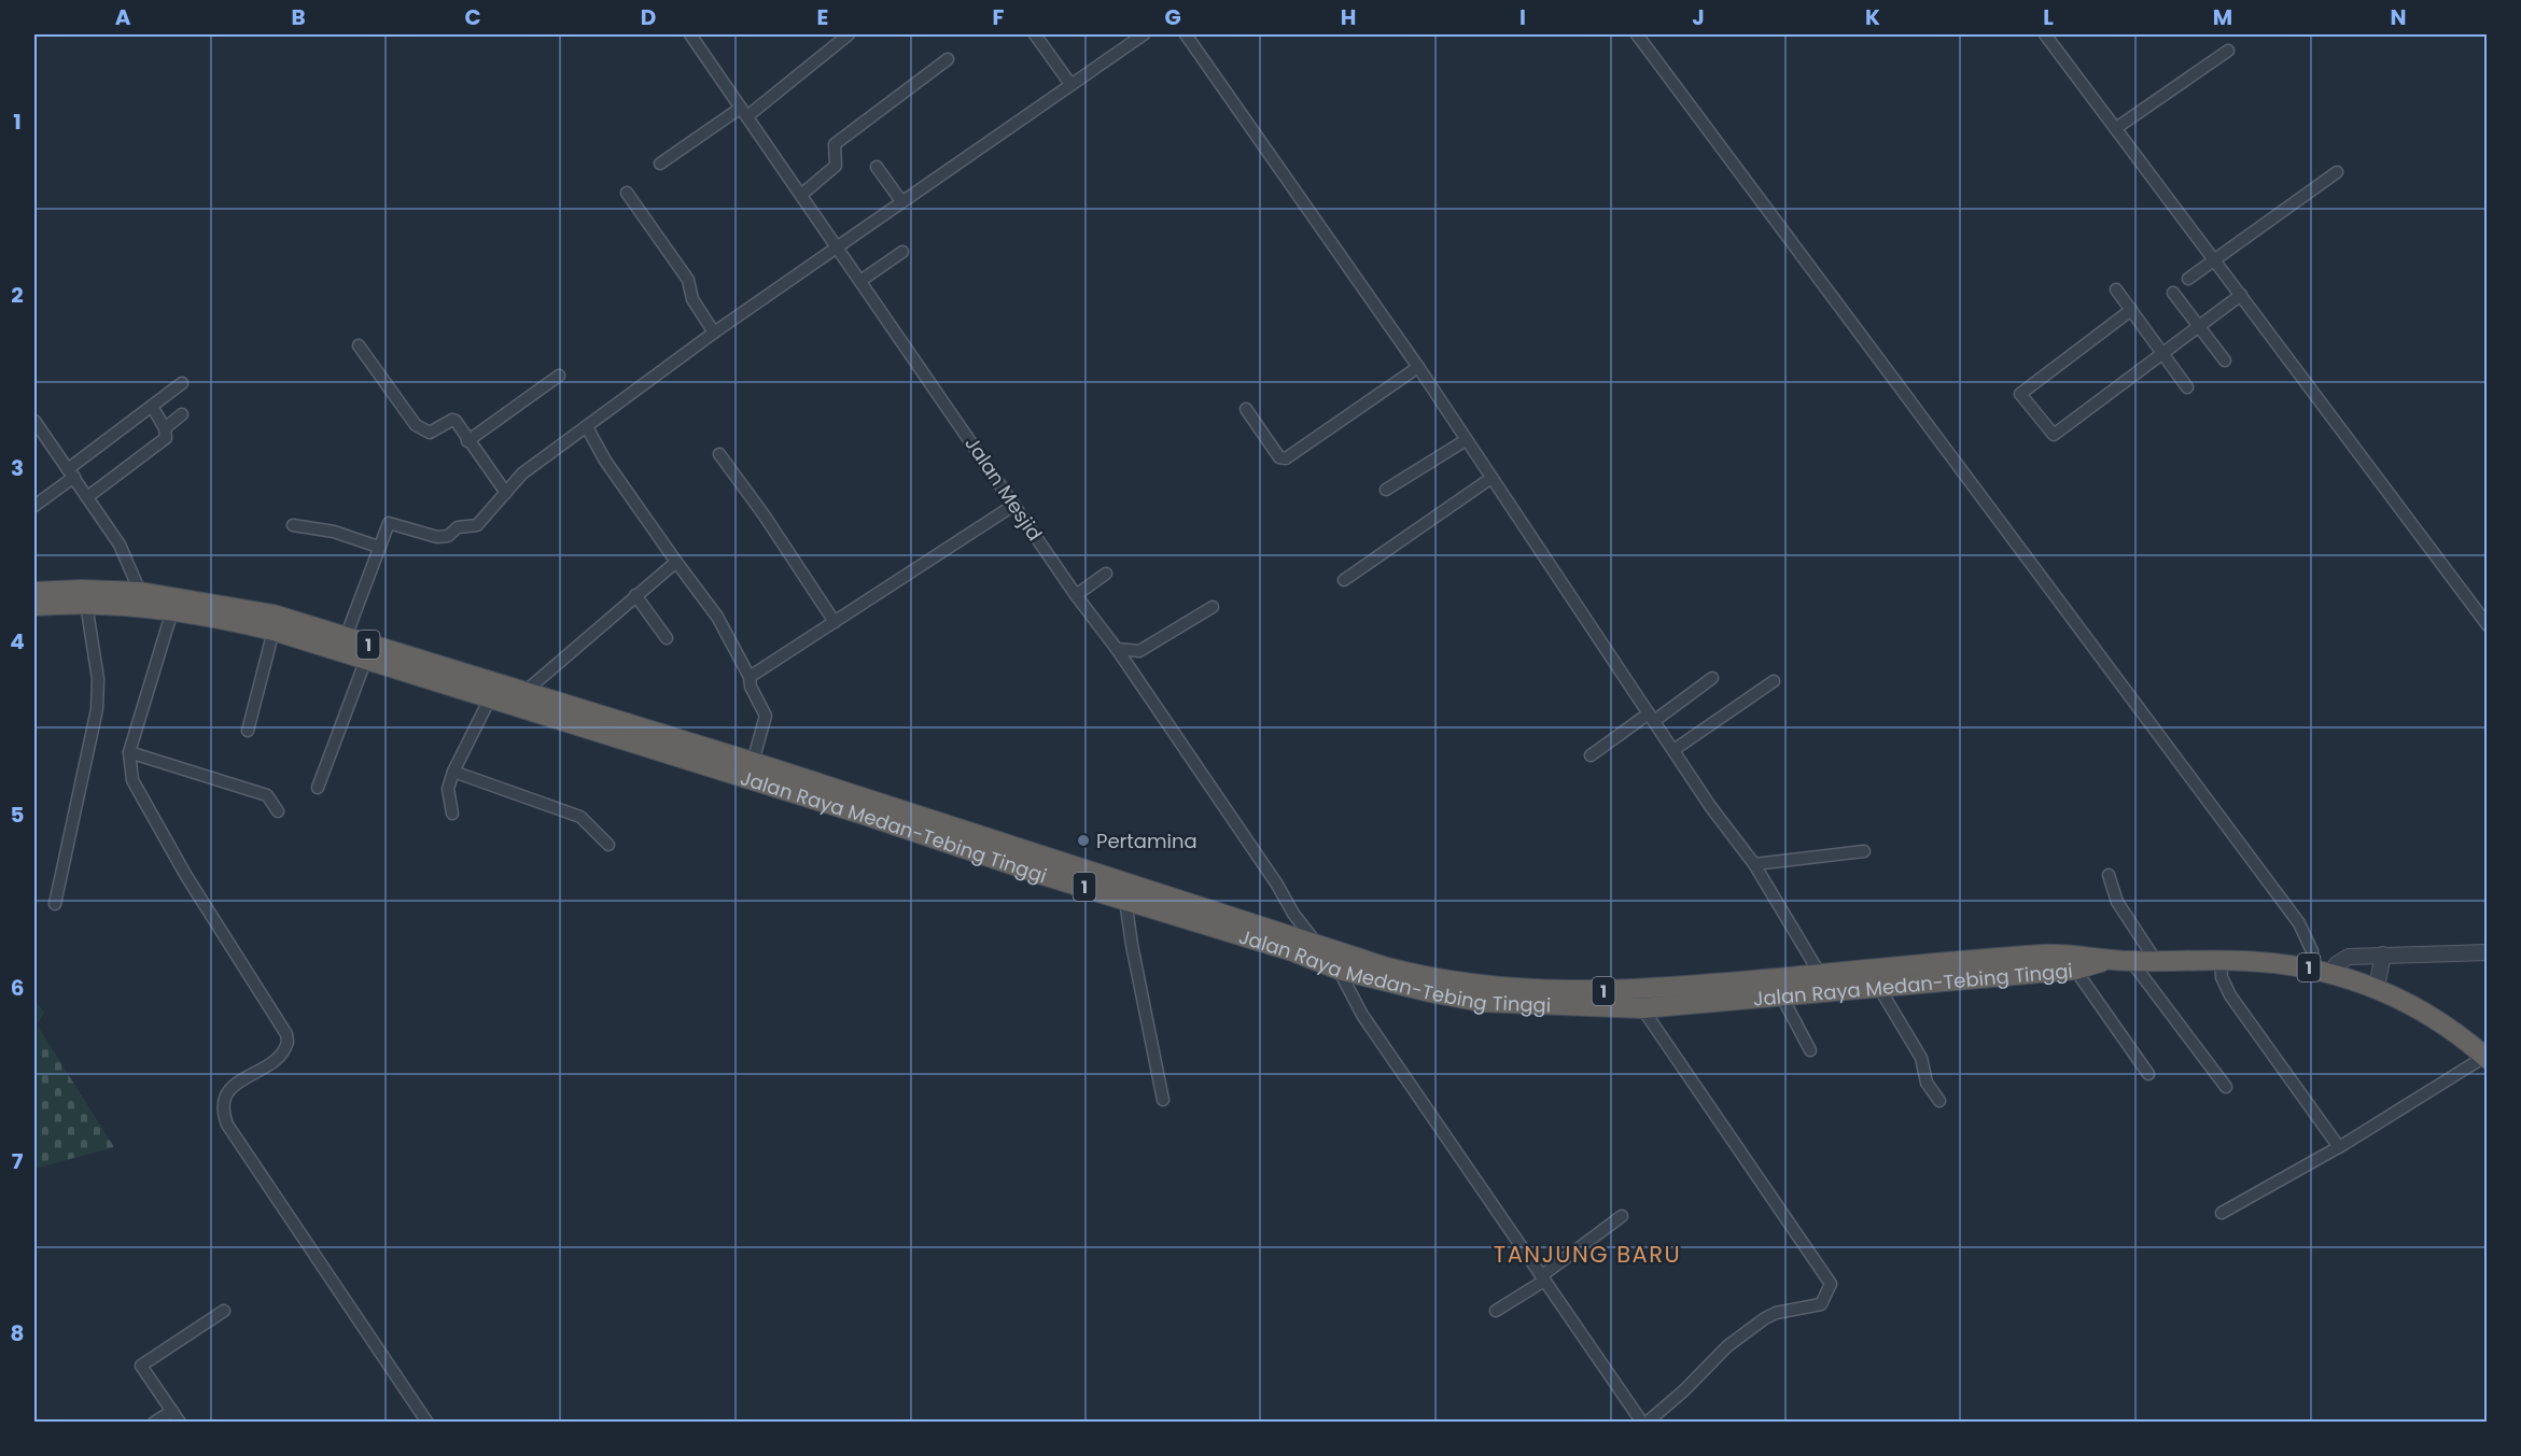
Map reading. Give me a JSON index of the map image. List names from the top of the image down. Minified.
{"streets":{"highway":["1","Jalan Raya Medan-Tebing Tinggi"],"street":["Jalan Mesjid"]},"crossings":[["Jalan Mesjid","Jalan Raya Medan-Tebing Tinggi"]],"districts":["TANJUNG BARU"],"places":["Pertamina"],"grid":{"columns":["A","B","C","D","E","F","G","H","I","J","K","L","M","N"],"rows":["1","2","3","4","5","6","7","8"]}}
